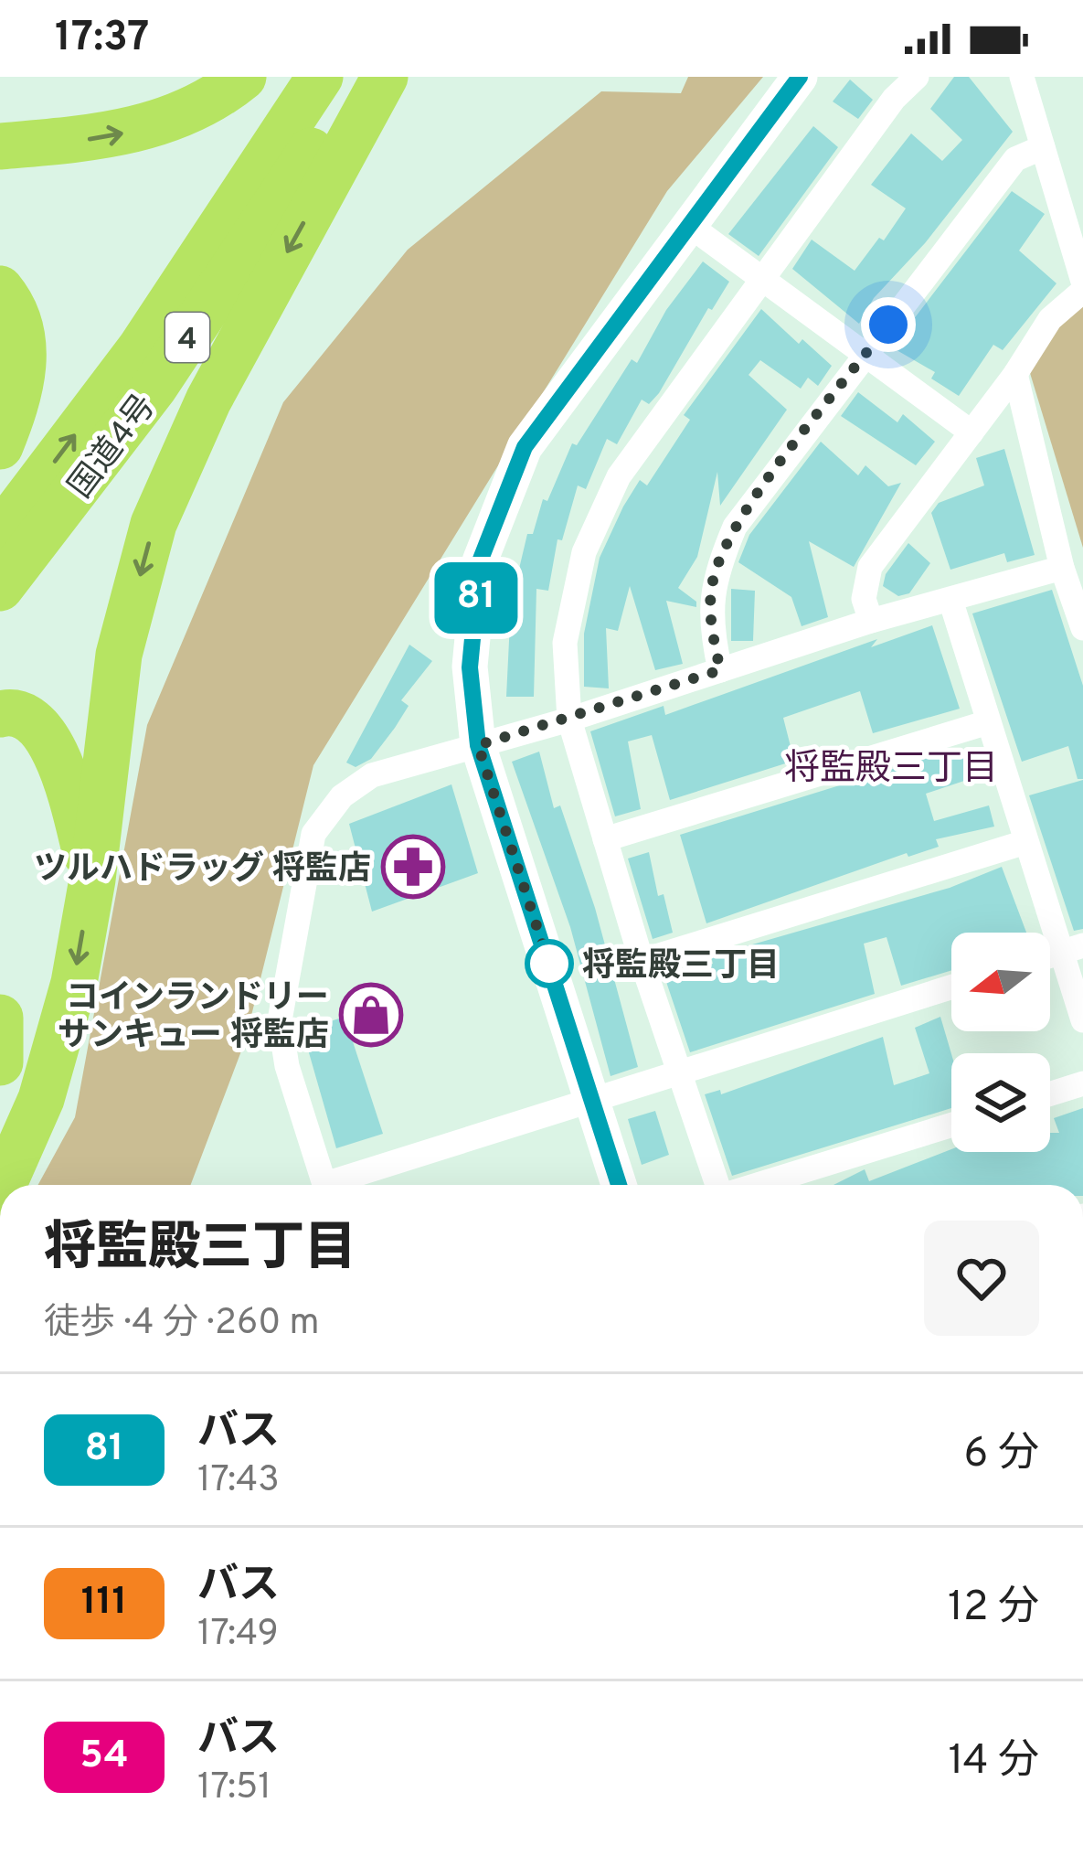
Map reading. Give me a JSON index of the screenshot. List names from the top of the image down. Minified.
{"streets":{"highway":["4","国道4号"]},"districts":["将監殿三丁目"],"places":{"pharmacy":["ツルハドラッグ 将監店"],"other":["将監殿三丁目"],"shop":["コインランドリー サンキュー 将監店"]},"lines":["bus line 81"],"north":"left","page":{"status":"17:37","on_map":"81","heading":["将監殿三丁目","徒歩 · 4 分 · 260 m"],"list":[{"mark":"81","name":"バス","note":"17:43","value":"6 分"},{"mark":"111","name":"バス","note":"17:49","value":"12 分"},{"mark":"54","name":"バス","note":"17:51","value":"14 分"}]}}
